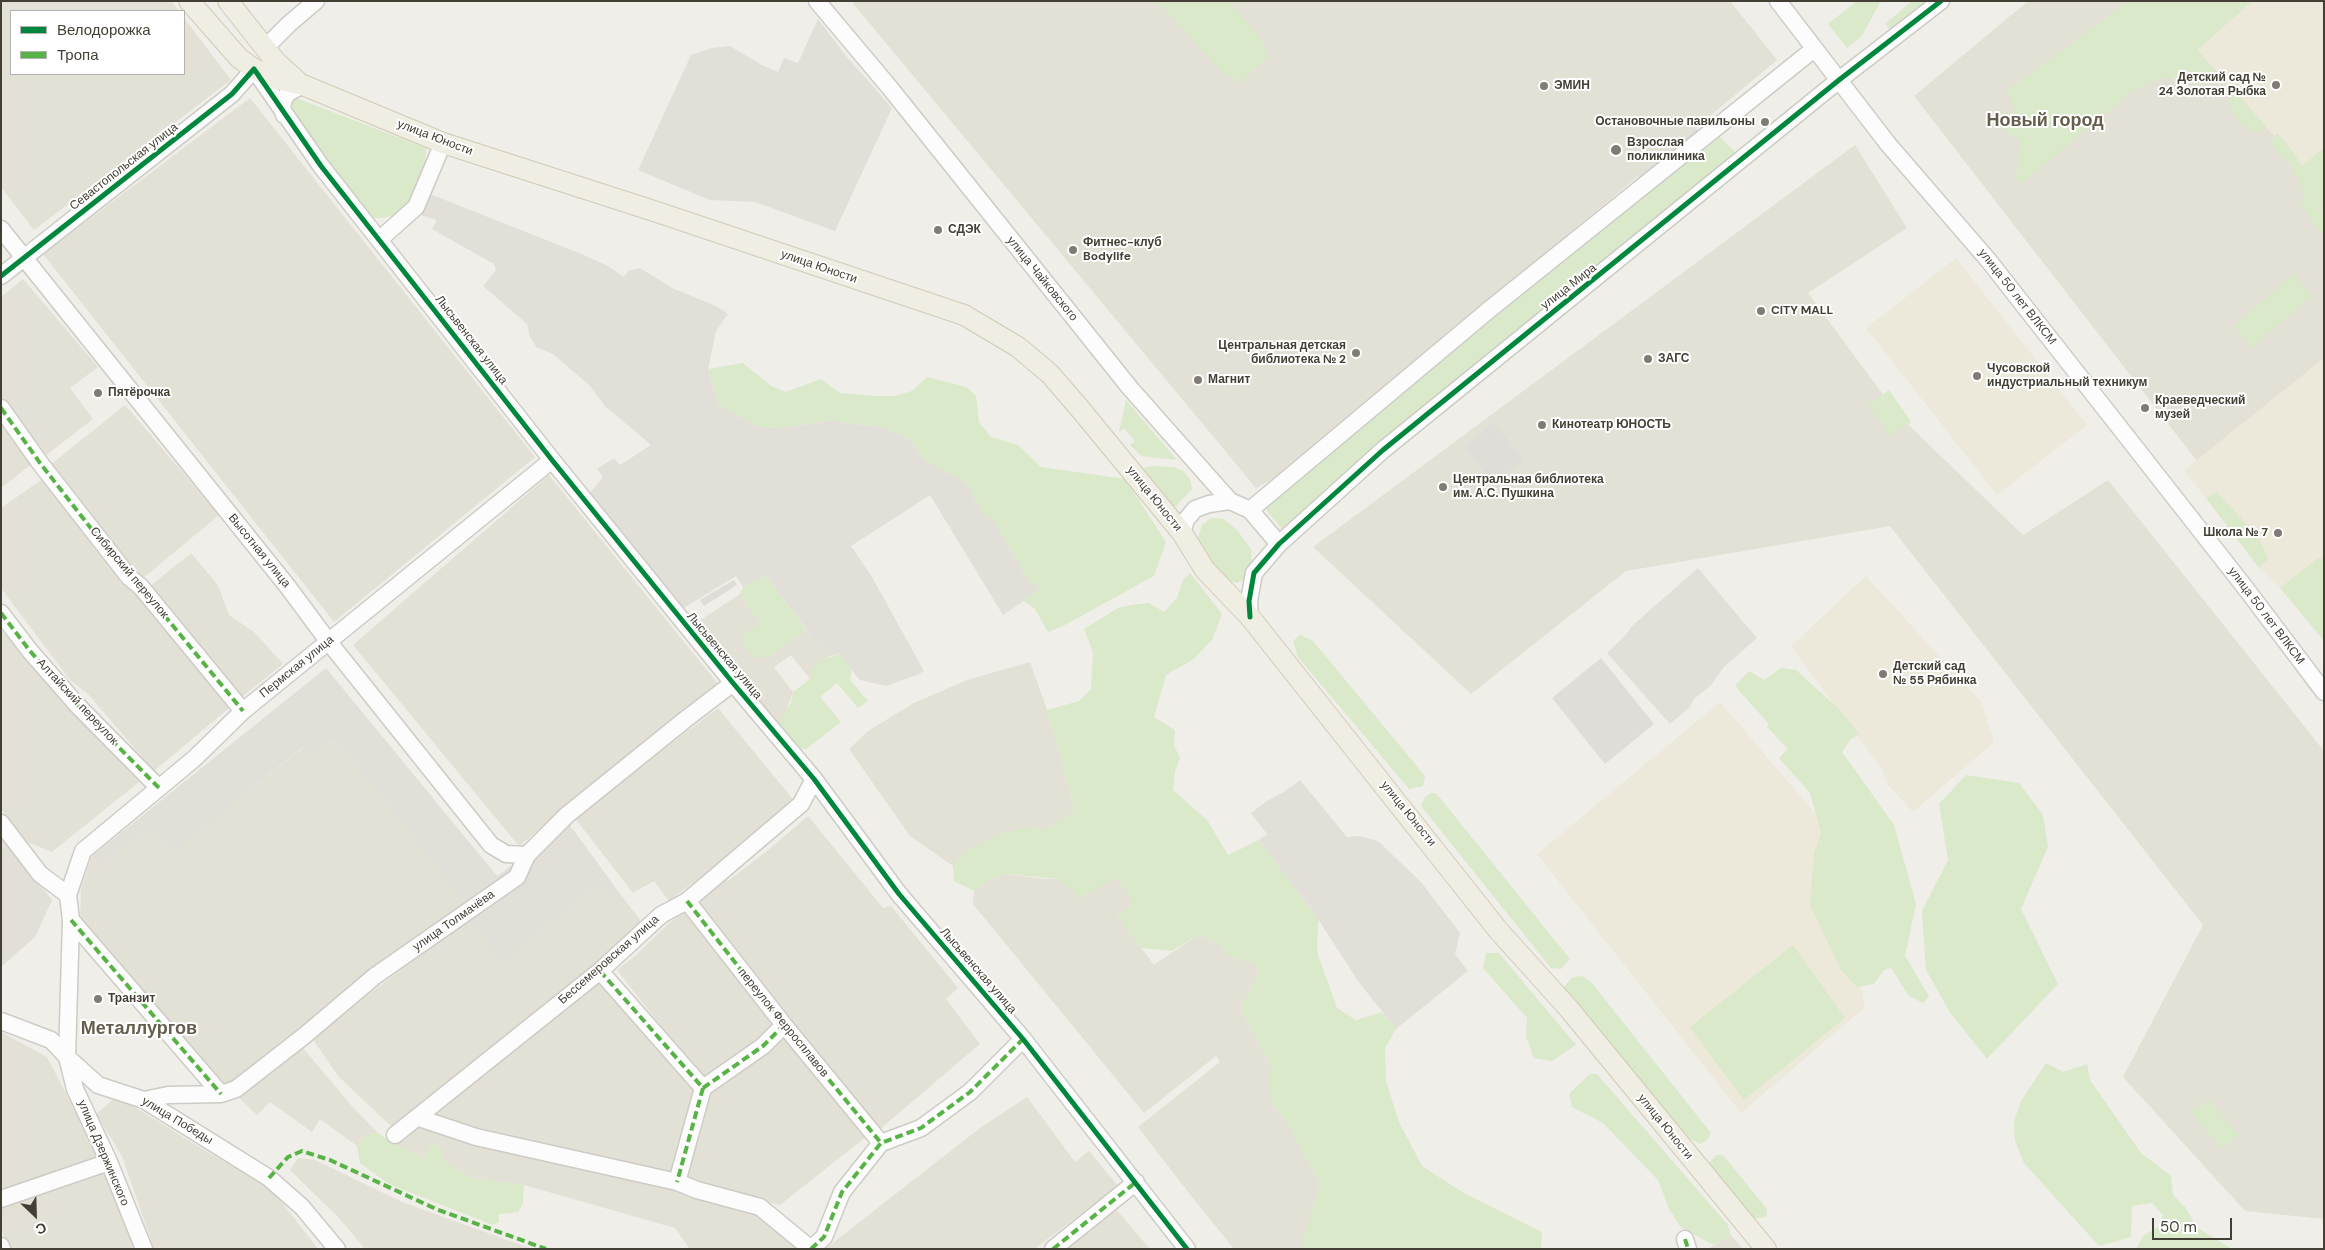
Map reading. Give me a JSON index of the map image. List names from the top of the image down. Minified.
{"streets":{"main road":["улица Юности","Севастопольская улица","Лысьвенская улица"],"street":["улица Чайковского","улица Мира","улица 50 лет ВЛКСМ","Высотная улица","Сибирский переулок","Пермская улица","Алтайский переулок","улица Толмачёва","Бессемеровская улица","переулок Ферросплавов","улица Победы","улица Дзержинского"]},"crossings":[["улица Юности","улица Мира"],["улица Юности","Лысьвенская улица"],["Севастопольская улица","Лысьвенская улица"],["Севастопольская улица","Высотная улица"],["улица Чайковского","улица Мира"],["улица Мира","улица 50 лет ВЛКСМ"],["Лысьвенская улица","Пермская улица"],["Лысьвенская улица","улица Толмачёва"],["Лысьвенская улица","Бессемеровская улица"],["Высотная улица","Пермская улица"],["Высотная улица","улица Толмачёва"],["Сибирский переулок","Пермская улица"],["Пермская улица","Алтайский переулок"],["улица Толмачёва","улица Победы"],["Бессемеровская улица","переулок Ферросплавов"],["улица Победы","улица Дзержинского"]],"districts":["Новый город","Металлургов"],"places":["Детский сад № 24 Золотая Рыбка","ЭМИН","Остановочные павильоны","Взрослая поликлиника","СДЭК","Фитнес-клуб Bodylife","CITY MALL","Центральная детская библиотека № 2","ЗАГС","Чусовской индустриальный техникум","Магнит","Пятёрочка","Краеведческий музей","Кинотеатр ЮНОСТЬ","Центральная библиотека им. А.С. Пушкина","Школа № 7","Детский сад № 55 Рябинка","Транзит"],"legend":["Велодорожка","Тропа"],"scale_bar":"50 m","north":"bottom right"}
